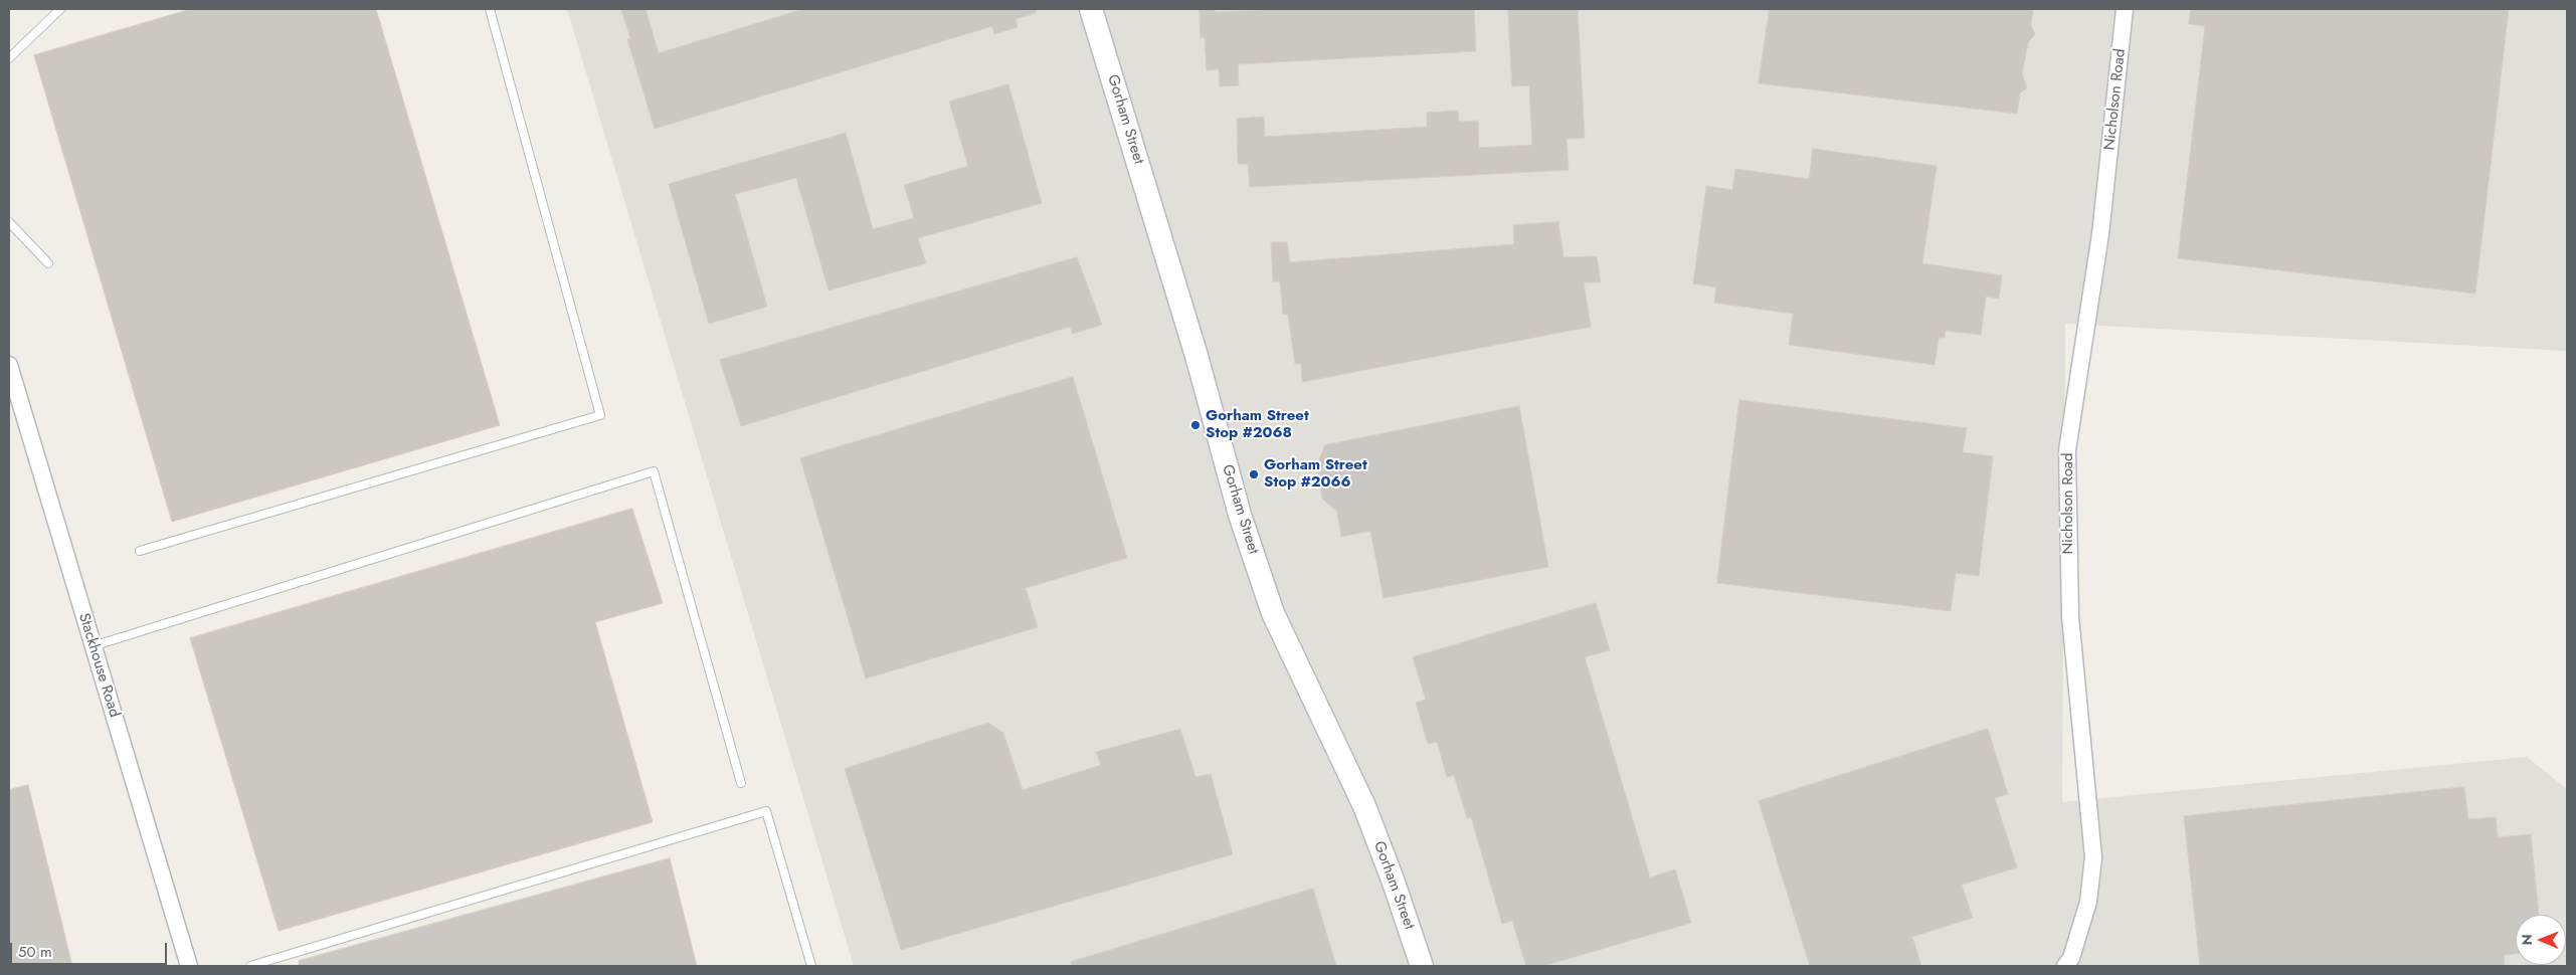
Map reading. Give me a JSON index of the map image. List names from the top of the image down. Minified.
{"streets":{"street":["Nicholson Road","Gorham Street","Stackhouse Road"]},"places":["Gorham Street Stop #2068","Gorham Street Stop #2066"],"scale_bar":"50 m","north":"left"}
